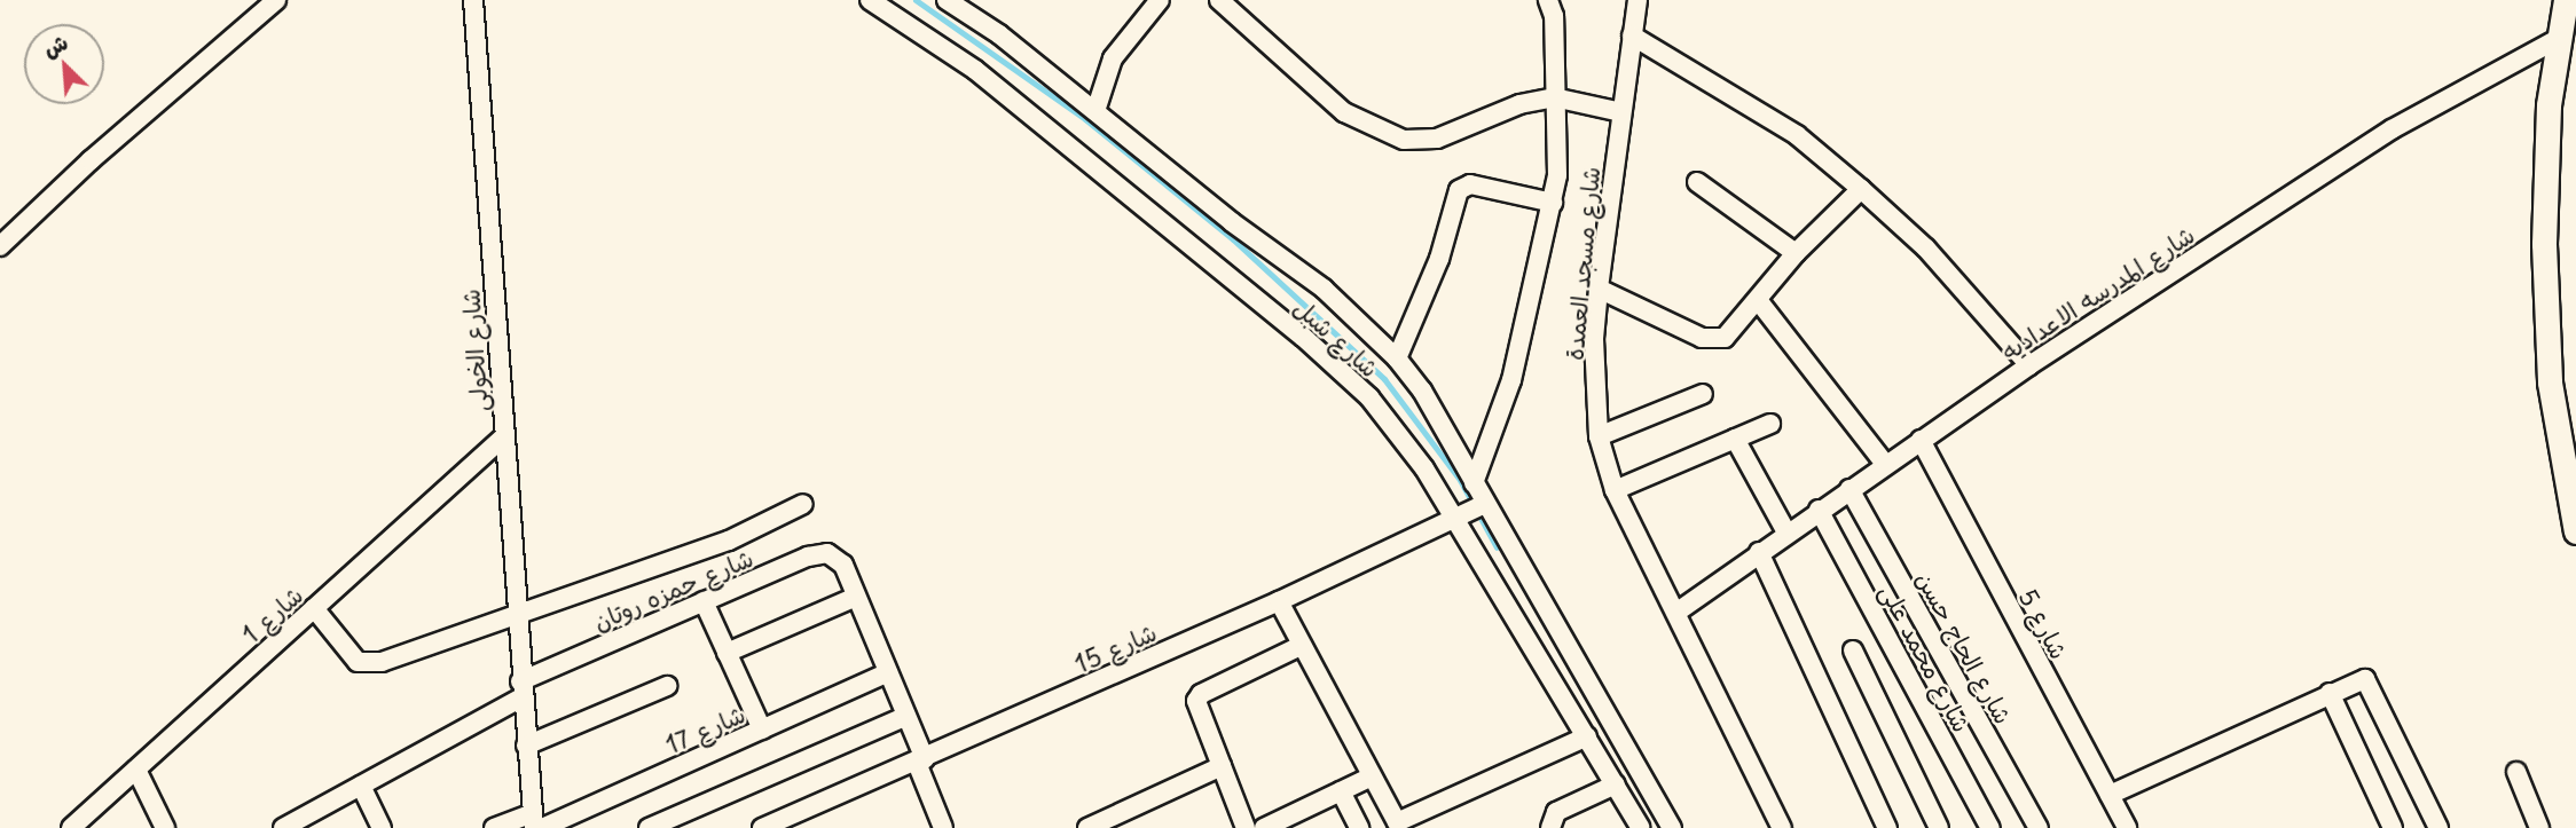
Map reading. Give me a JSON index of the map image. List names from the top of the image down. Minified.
{"streets":{"street":["شارع مسجد العمدة","شارع المدرسه الاعداديه","شارع شبل","شارع الخولى","شارع حمزه روتان","شارع 1","شارع 5","شارع 15","شارع الحاج حسن","شارع محمد على","شارع 17"]},"crossings":[["شارع مسجد العمدة","شارع المدرسه الاعداديه"],["شارع المدرسه الاعداديه","شارع 5"],["شارع المدرسه الاعداديه","شارع الحاج حسن"],["شارع المدرسه الاعداديه","شارع محمد على"],["شارع شبل","شارع 15"],["شارع الخولى","شارع حمزه روتان"],["شارع الخولى","شارع 1"],["شارع الخولى","شارع 17"]],"north":"top left"}
